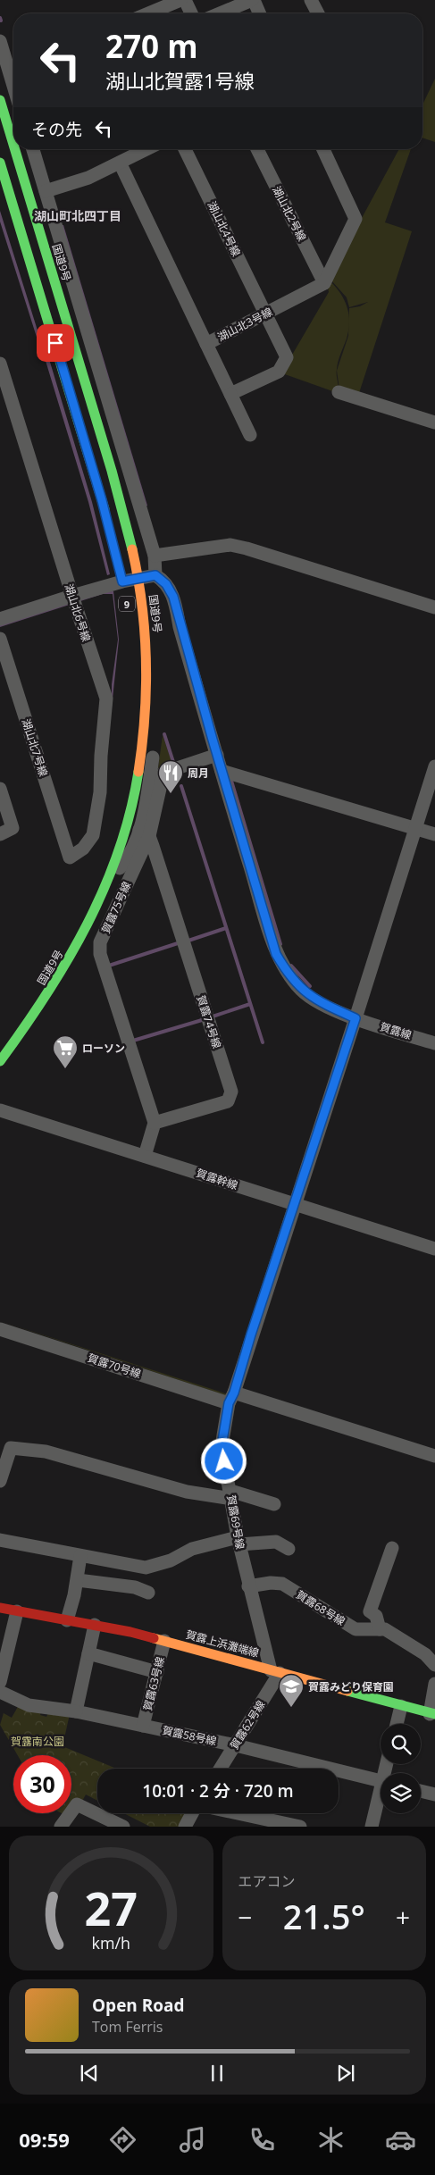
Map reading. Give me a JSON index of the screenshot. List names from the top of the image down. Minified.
{"streets":{"main road":["国道9号","9","賀露上浜灘端線"],"street":["湖山北2号線","湖山北4号線","湖山北3号線","湖山北6号線","湖山北7号線","賀露75号線","賀露74号線","賀露線","賀露幹線","賀露70号線","賀露69号線","賀露68号線","賀露63号線","賀露62号線","賀露58号線"]},"crossings":[["湖山北2号線","湖山北3号線"],["湖山北4号線","湖山北3号線"],["湖山北6号線","湖山北7号線"],["賀露75号線","賀露74号線"],["賀露75号線","賀露線"],["賀露線","賀露69号線"],["賀露幹線","賀露69号線"],["賀露70号線","賀露69号線"],["賀露69号線","賀露68号線"],["賀露69号線","賀露上浜灘端線"],["賀露69号線","賀露62号線"],["賀露上浜灘端線","賀露63号線"],["賀露上浜灘端線","賀露62号線"],["賀露63号線","賀露58号線"],["賀露62号線","賀露58号線"]],"districts":["湖山町北四丁目"],"parks":["賀露南公園"],"places":{"restaurant":["周月"],"supermarket":["ローソン"],"school or university":["賀露みどり保育園"]},"page":{"turn":["270 m","湖山北賀露1号線"],"then":"その先","limit":"30","trip":"10:01 · 2 分 · 720 m","tile":"エアコン","heat":["−","21.5°","+"],"song":["Open Road","Tom Ferris"],"tabs":"09:59","gauge":["27","km/h"]}}
